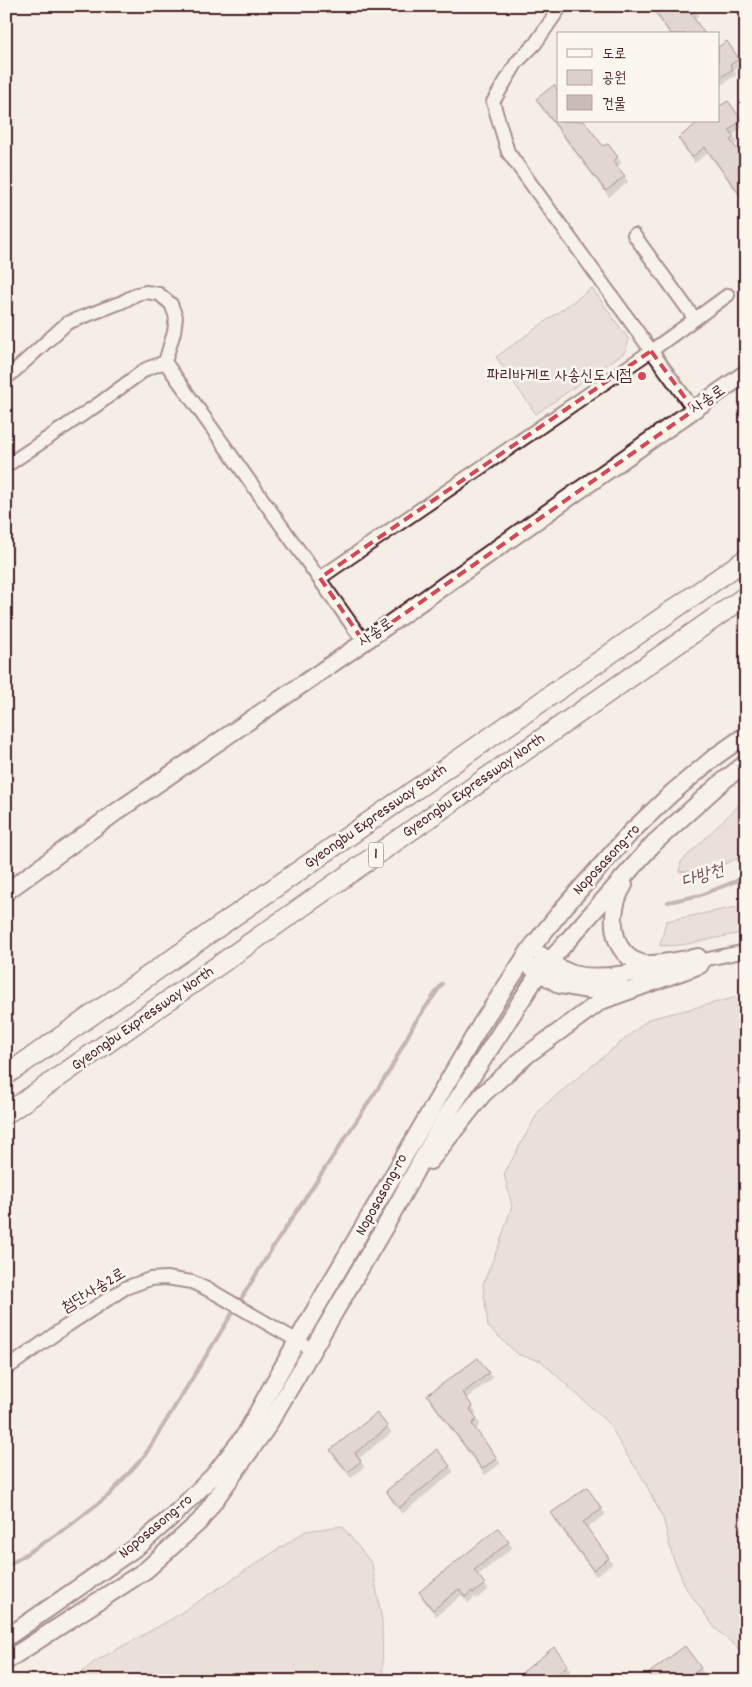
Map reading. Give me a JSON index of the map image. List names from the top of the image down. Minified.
{"streets":{"highway":["Gyeongbu Expressway North","Gyeongbu Expressway South","1"],"main road":["사송로","Noposasong-ro"],"street":["첨단사송2로"]},"crossings":[["Noposasong-ro","첨단사송2로"]],"water":["다방천"],"places":["파리바게뜨 사송신도시점"],"legend":["도로","공원","건물"]}
